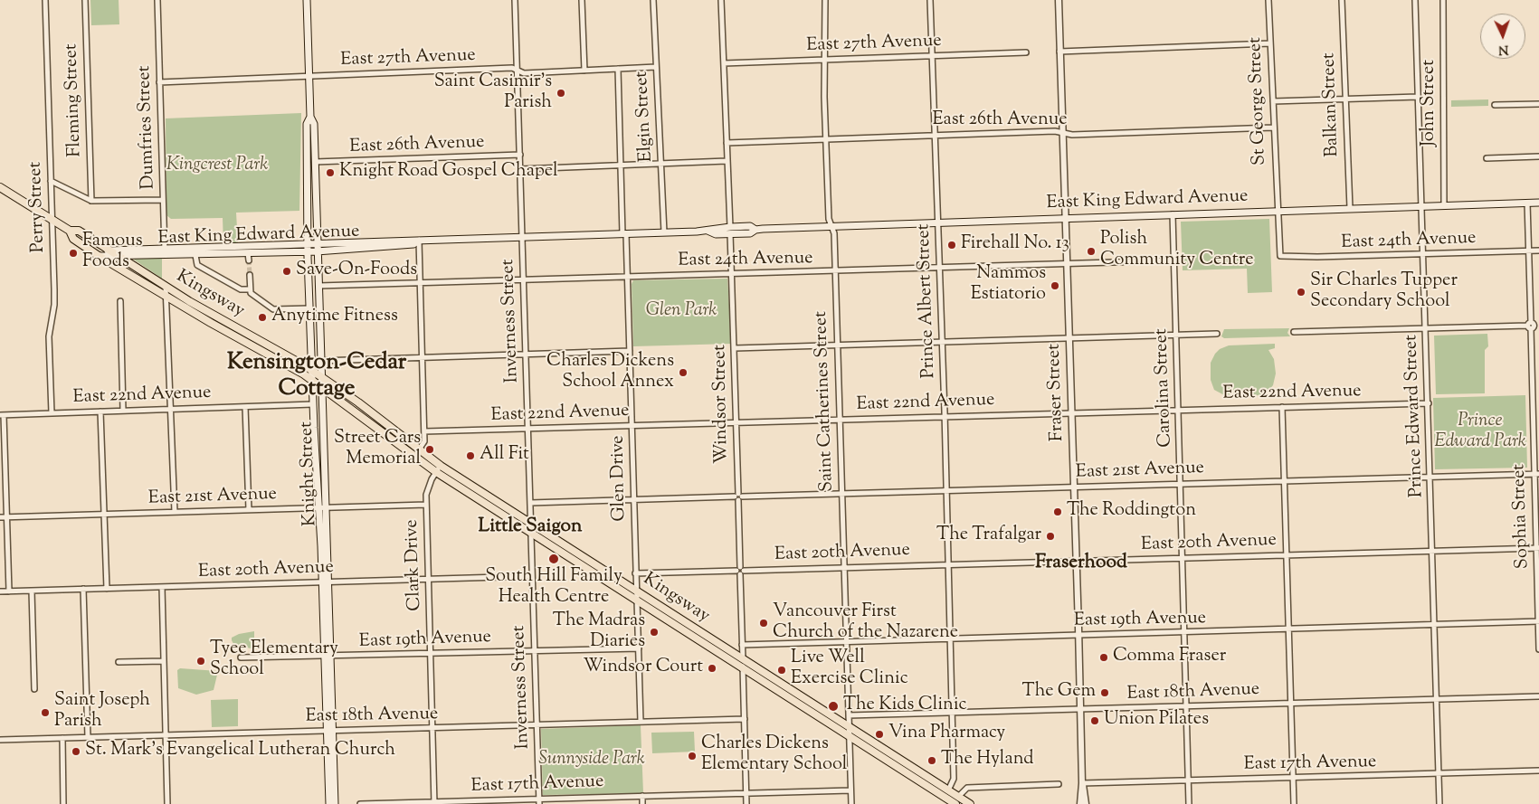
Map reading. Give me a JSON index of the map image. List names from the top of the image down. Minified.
{"streets":{"main road":["East King Edward Avenue","Kingsway","Knight Street"],"street":["East 27th Avenue","Fleming Street","St George Street","John Street","Balkan Street","Elgin Street","East 26th Avenue","Dumfries Street","Perry Street","East 24th Avenue","Prince Albert Street","Inverness Street","Carolina Street","Fraser Street","East 22nd Avenue","Saint Catherines Street","Windsor Street","Prince Edward Street","East 21st Avenue","Glen Drive","Sophia Street","East 20th Avenue","Clark Drive","East 19th Avenue","East 18th Avenue","East 17th Avenue"]},"crossings":[["East 27th Avenue","Elgin Street"],["East 27th Avenue","Dumfries Street"],["East 27th Avenue","Prince Albert Street"],["East 27th Avenue","Inverness Street"],["East 27th Avenue","Saint Catherines Street"],["East 27th Avenue","Windsor Street"],["East 27th Avenue","Knight Street"],["East 27th Avenue","Glen Drive"],["St George Street","East 26th Avenue"],["St George Street","East King Edward Avenue"],["St George Street","East 24th Avenue"],["John Street","East King Edward Avenue"],["Balkan Street","East King Edward Avenue"],["Elgin Street","East King Edward Avenue"],["East 26th Avenue","Prince Albert Street"],["East 26th Avenue","Inverness Street"],["East 26th Avenue","Fraser Street"],["East 26th Avenue","Saint Catherines Street"],["East 26th Avenue","Windsor Street"],["East 26th Avenue","Knight Street"],["Dumfries Street","East King Edward Avenue"],["East King Edward Avenue","Kingsway"],["East King Edward Avenue","Prince Albert Street"],["East King Edward Avenue","Inverness Street"],["East King Edward Avenue","Carolina Street"],["East King Edward Avenue","Fraser Street"],["East King Edward Avenue","Saint Catherines Street"],["East King Edward Avenue","Windsor Street"],["East King Edward Avenue","Prince Edward Street"],["East King Edward Avenue","Knight Street"],["East King Edward Avenue","Glen Drive"],["East King Edward Avenue","Sophia Street"],["Perry Street","Kingsway"],["Perry Street","East 22nd Avenue"],["East 24th Avenue","Prince Albert Street"],["East 24th Avenue","Inverness Street"],["East 24th Avenue","Carolina Street"],["East 24th Avenue","Fraser Street"],["East 24th Avenue","Saint Catherines Street"],["East 24th Avenue","Windsor Street"],["East 24th Avenue","Prince Edward Street"],["East 24th Avenue","Knight Street"],["East 24th Avenue","Glen Drive"],["East 24th Avenue","Sophia Street"],["Kingsway","Prince Albert Street"],["Kingsway","Inverness Street"],["Kingsway","Saint Catherines Street"],["Kingsway","Windsor Street"],["Kingsway","Knight Street"],["Kingsway","Glen Drive"],["Kingsway","Clark Drive"],["Prince Albert Street","East 22nd Avenue"],["Prince Albert Street","East 21st Avenue"],["Prince Albert Street","East 20th Avenue"],["Prince Albert Street","East 19th Avenue"],["Prince Albert Street","East 18th Avenue"],["Inverness Street","East 22nd Avenue"],["Inverness Street","East 21st Avenue"],["Inverness Street","East 20th Avenue"],["Inverness Street","East 19th Avenue"],["Inverness Street","East 18th Avenue"],["Inverness Street","East 17th Avenue"],["Carolina Street","East 22nd Avenue"],["Carolina Street","East 21st Avenue"],["Carolina Street","East 20th Avenue"],["Carolina Street","East 19th Avenue"],["Carolina Street","East 18th Avenue"],["Carolina Street","East 17th Avenue"],["Fraser Street","East 22nd Avenue"],["Fraser Street","East 21st Avenue"],["Fraser Street","East 20th Avenue"],["Fraser Street","East 19th Avenue"],["Fraser Street","East 18th Avenue"],["Fraser Street","East 17th Avenue"],["East 22nd Avenue","Saint Catherines Street"],["East 22nd Avenue","Windsor Street"],["East 22nd Avenue","Prince Edward Street"],["East 22nd Avenue","Knight Street"],["East 22nd Avenue","Glen Drive"],["Saint Catherines Street","East 21st Avenue"],["Saint Catherines Street","East 20th Avenue"],["Saint Catherines Street","East 19th Avenue"],["Saint Catherines Street","East 18th Avenue"],["Saint Catherines Street","East 17th Avenue"],["Windsor Street","East 21st Avenue"],["Windsor Street","East 20th Avenue"],["Windsor Street","East 19th Avenue"],["Windsor Street","East 18th Avenue"],["Windsor Street","East 17th Avenue"],["Prince Edward Street","East 21st Avenue"],["Prince Edward Street","East 20th Avenue"],["Prince Edward Street","East 19th Avenue"],["Prince Edward Street","East 18th Avenue"],["Prince Edward Street","East 17th Avenue"],["East 21st Avenue","Knight Street"],["East 21st Avenue","Glen Drive"],["East 21st Avenue","Sophia Street"],["East 21st Avenue","Clark Drive"],["Knight Street","East 20th Avenue"],["Knight Street","East 19th Avenue"],["Knight Street","East 18th Avenue"],["Glen Drive","East 20th Avenue"],["Glen Drive","East 19th Avenue"],["Glen Drive","East 18th Avenue"],["Sophia Street","East 20th Avenue"],["Sophia Street","East 19th Avenue"],["East 20th Avenue","Clark Drive"],["Clark Drive","East 19th Avenue"],["Clark Drive","East 18th Avenue"],["Clark Drive","East 17th Avenue"]],"districts":["Kensington-Cedar Cottage","Little Saigon","Fraserhood"],"parks":["Kingcrest Park","Glen Park","Prince Edward Park","Sunnyside Park"],"places":["Saint Casimir's Parish","Knight Road Gospel Chapel","Firehall No. 13","Polish Community Centre","Famous Foods","Save-On-Foods","Nammos Estiatorio","Sir Charles Tupper Secondary School","Anytime Fitness","Charles Dickens School Annex","Street Cars Memorial","All Fit","The Roddington","The Trafalgar","South Hill Family Health Centre","Vancouver First Church of the Nazarene","The Madras Diaries","Comma Fraser","Tyee Elementary School","Windsor Court","Live Well Exercise Clinic","The Gem","The Kids Clinic","Saint Joseph Parish","Union Pilates","Vina Pharmacy","St. Mark's Evangelical Lutheran Church","Charles Dickens Elementary School","The Hyland"],"north":"bottom"}
